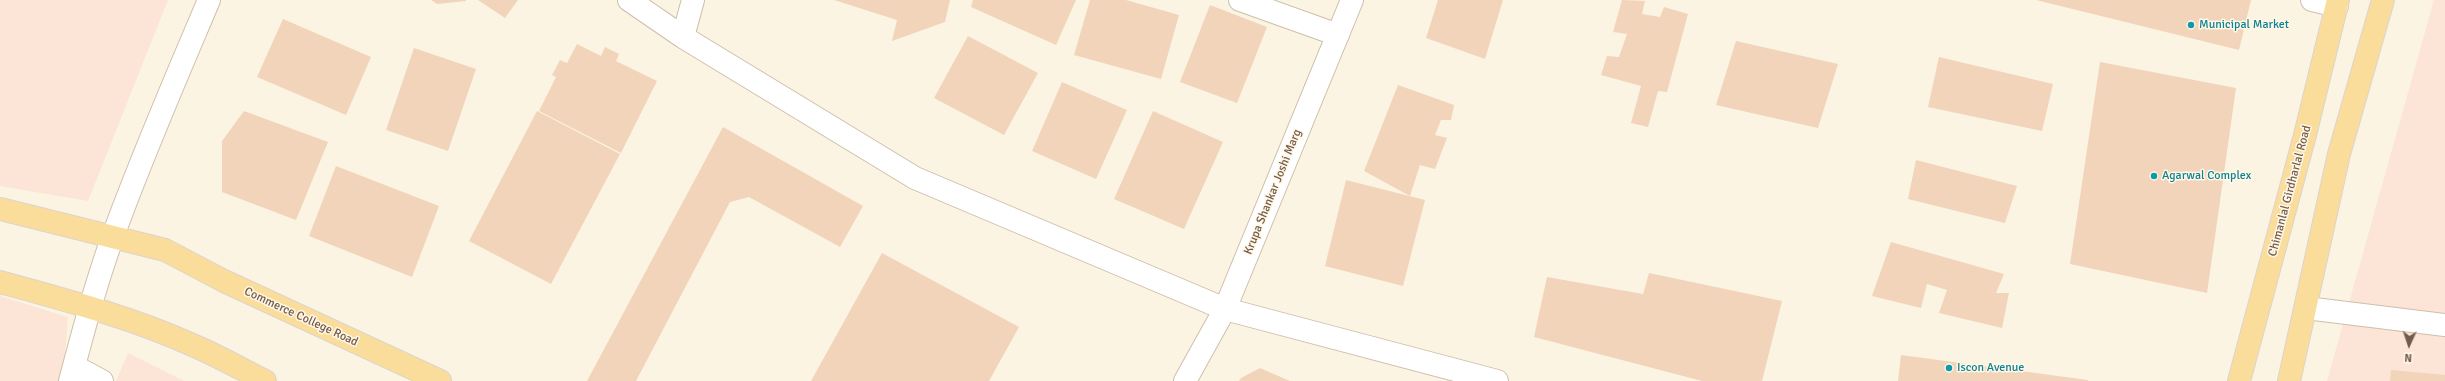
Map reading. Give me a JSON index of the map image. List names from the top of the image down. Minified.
{"streets":{"main road":["Chimanlal Girdharlal Road","Commerce College Road"],"street":["Krupa Shankar Joshi Marg"]},"places":["Municipal Market","Agarwal Complex","Iscon Avenue"],"north":"bottom"}
